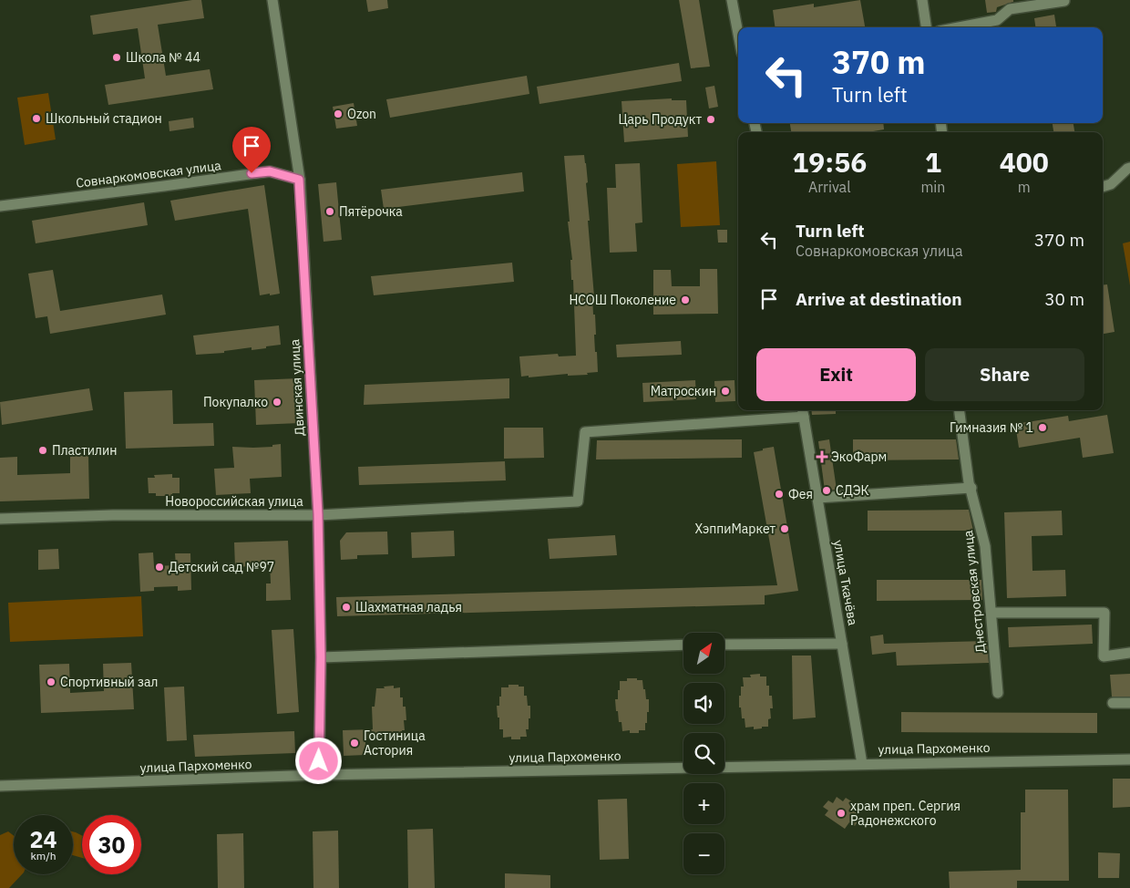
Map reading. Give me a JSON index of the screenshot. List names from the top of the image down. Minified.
{"streets":{"street":["Совнаркомовская улица","Двинская улица","Новороссийская улица","улица Ткачёва","Днестровская улица","улица Пархоменко"]},"crossings":[["Совнаркомовская улица","Двинская улица"],["Двинская улица","Новороссийская улица"],["Двинская улица","улица Пархоменко"],["Новороссийская улица","улица Ткачёва"],["улица Ткачёва","улица Пархоменко"]],"places":{"other":["Школа № 44","Ozon","Школьный стадион","Царь Продукт","Пятёрочка","НСОШ Поколение","Матроскин","Покупалко","Гимназия № 1","Пластилин","СДЭК","Фея","ХэппиМаркет","Детский сад №97","Шахматная ладья","Спортивный зал","Гостиница Астория","храм преп. Сергия Радонежского"],"health":["ЭкоФарм"]},"north":"top right","page":{"turn":["370 m","Turn left"],"eta":["19:56","Arrival","1","min","400","m"],"list":[{"name":"Turn left","note":"Совнаркомовская улица","value":"370 m"},{"name":"Arrive at destination","value":"30 m"}],"buttons":["Exit","Share"],"map_buttons":["+","−"],"speed":"24 km/h","limit":"30"}}
